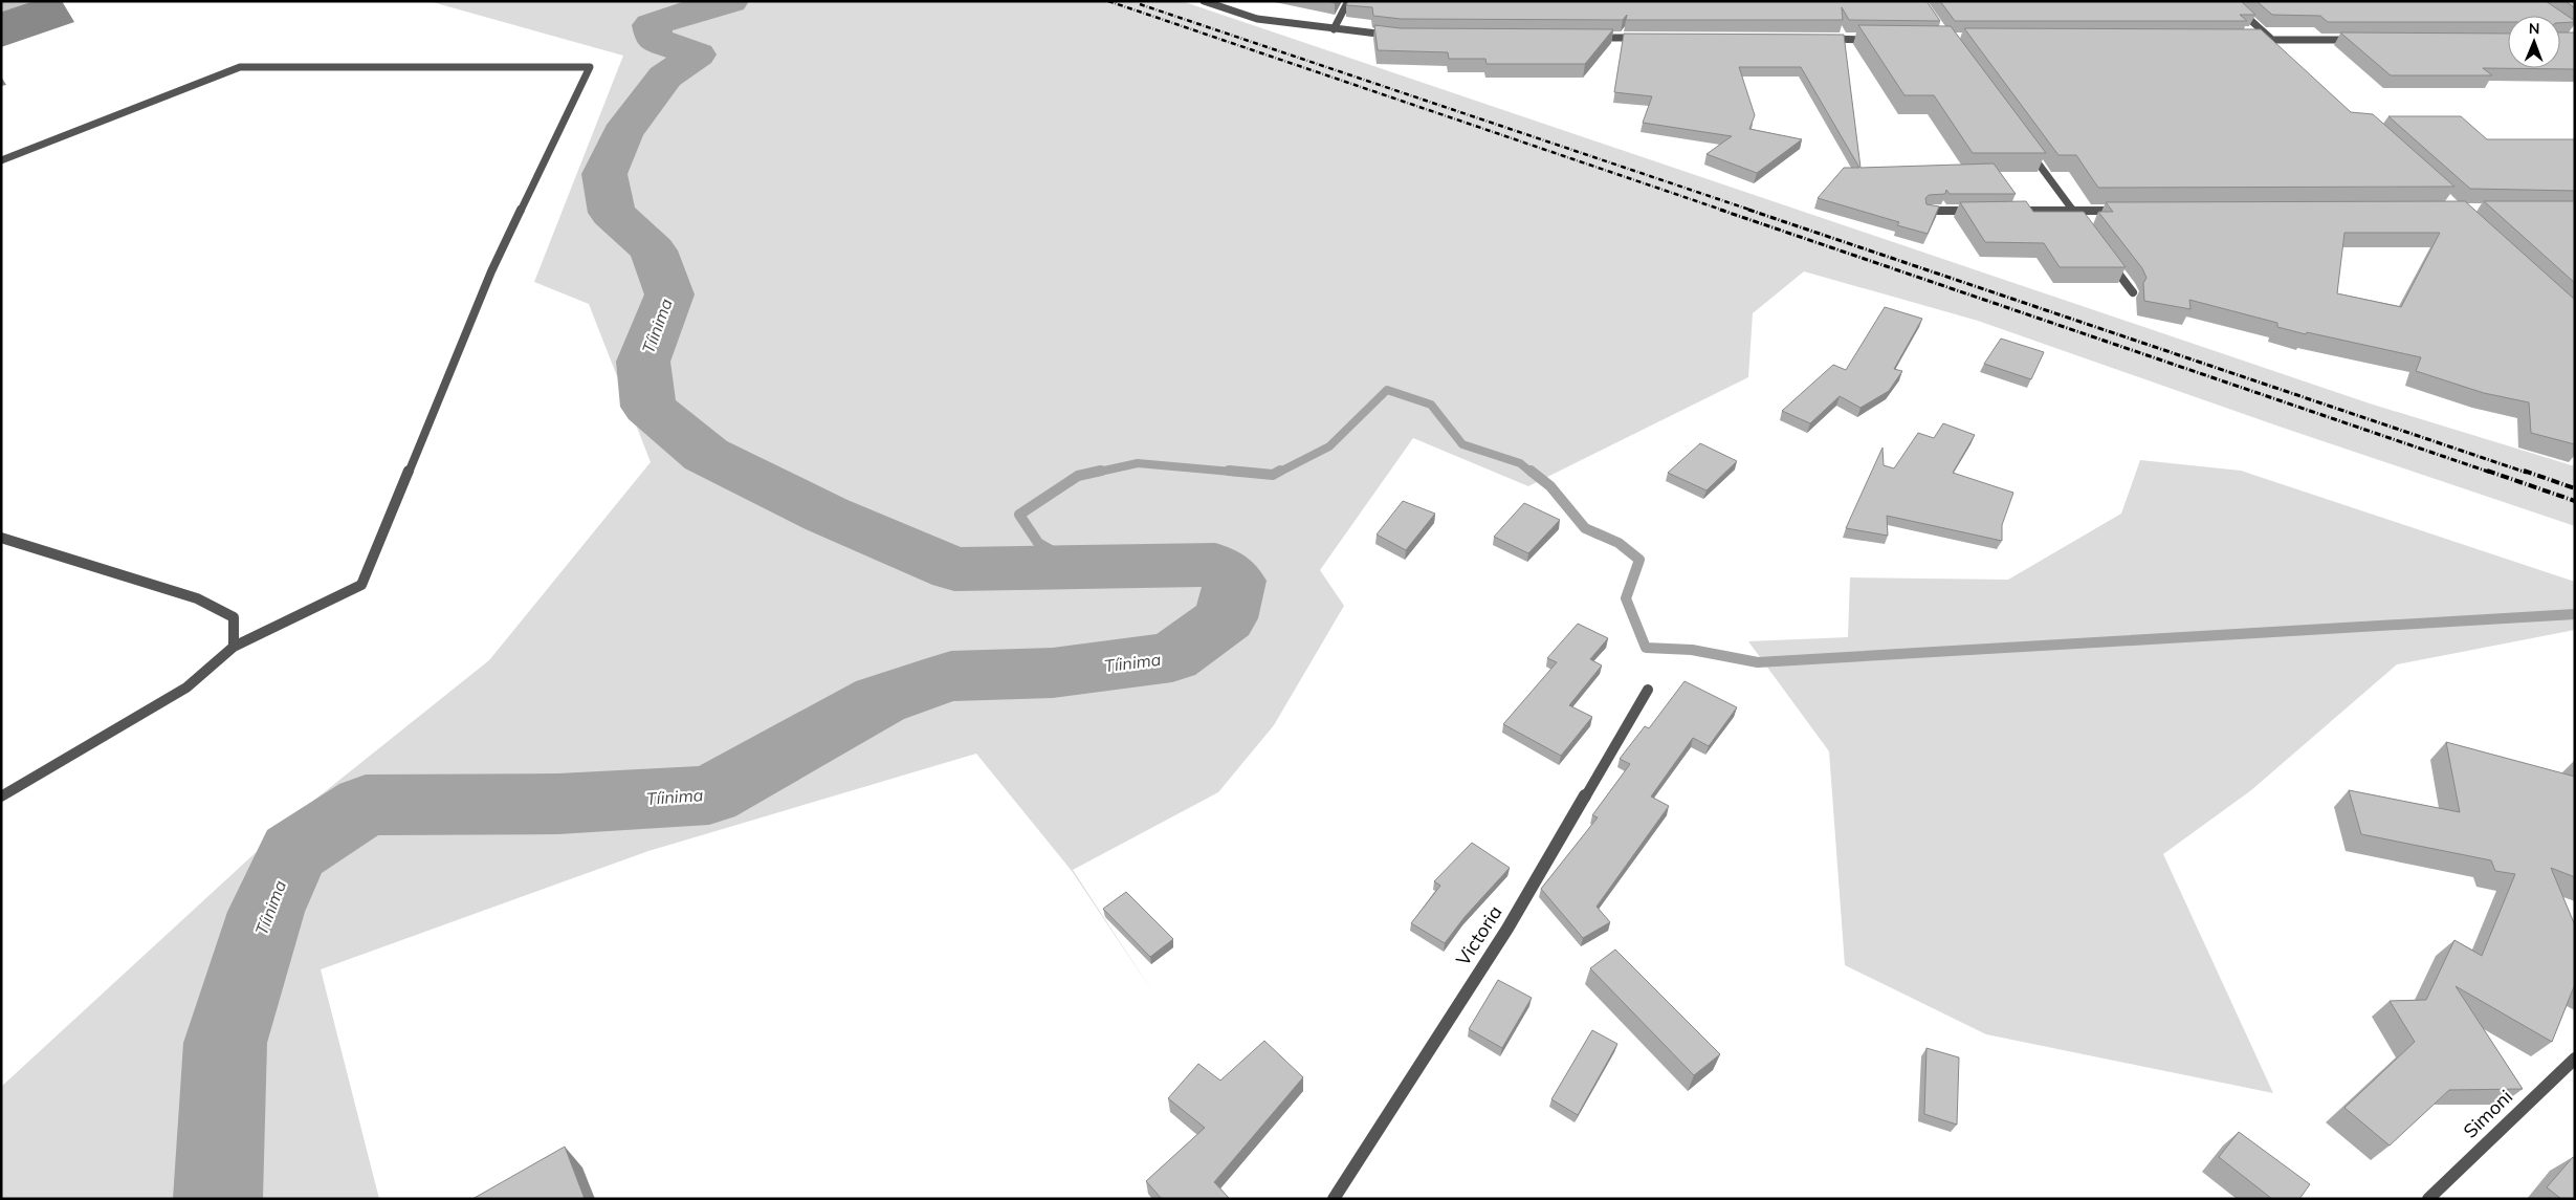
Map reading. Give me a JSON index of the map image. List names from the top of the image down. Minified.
{"streets":{"street":["Victoria","Simoni"]},"water":["Tíinima"],"north":"top"}
